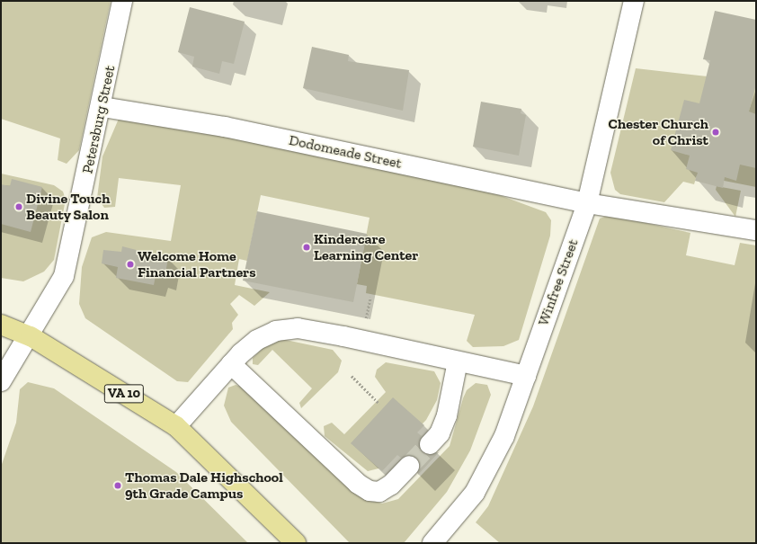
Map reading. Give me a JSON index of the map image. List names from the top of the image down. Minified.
{"streets":{"main road":["VA 10"],"street":["Petersburg Street","Dodomeade Street","Winfree Street"]},"crossings":[["Petersburg Street","Dodomeade Street"],["Petersburg Street","VA 10"],["Dodomeade Street","Winfree Street"]],"places":["Chester Church of Christ","Divine Touch Beauty Salon","Kindercare Learning Center","Welcome Home Financial Partners","Thomas Dale Highschool 9th Grade Campus"]}
